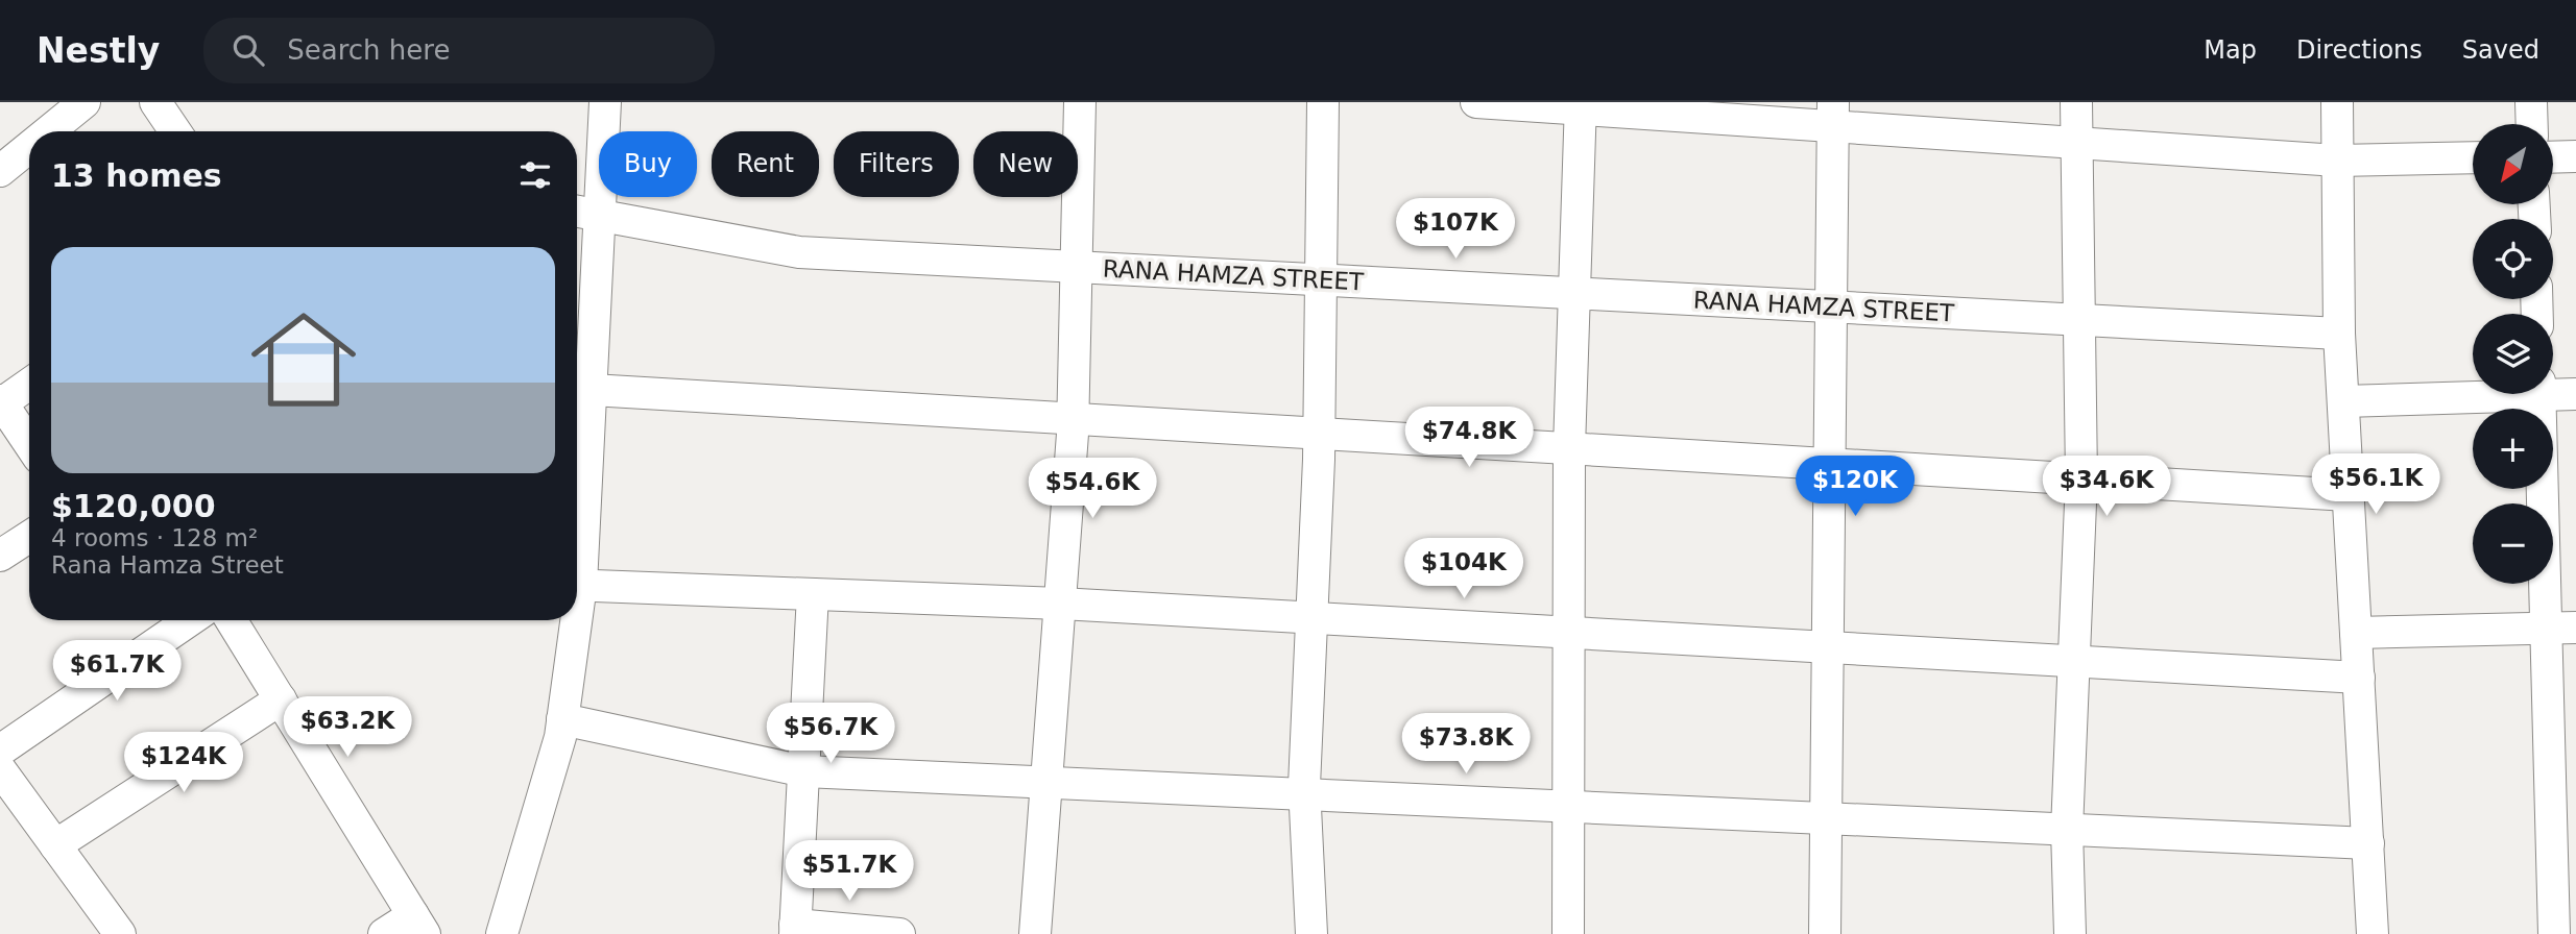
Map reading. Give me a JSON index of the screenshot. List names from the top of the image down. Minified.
{"streets":{"street":["RANA HAMZA STREET"]},"north":"bottom left","page":{"header":"Nestly","search":"Search here","nav":["Map","Directions","Saved"],"map_buttons":["+","−"],"chip":["Buy","Rent","Filters","New"],"heading":"13 homes","price":["$107K","$74.8K","$56.1K","$120K","$34.6K","$54.6K","$104K","$61.7K","$63.2K","$56.7K","$73.8K","$124K","$51.7K"],"list":[{"name":"$120,000","note":"4 rooms · 128 m² · Rana Hamza Street"}]}}
